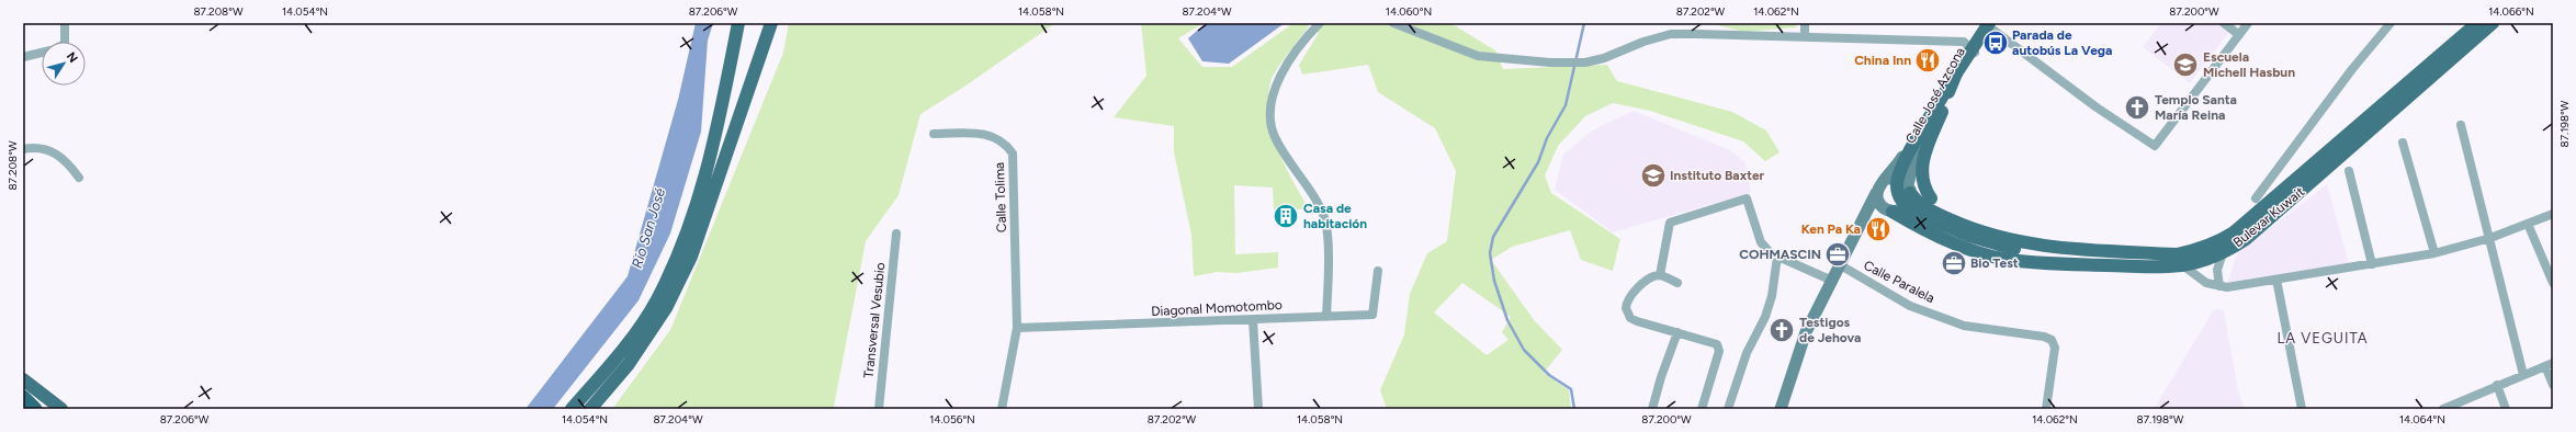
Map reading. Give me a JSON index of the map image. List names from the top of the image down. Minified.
{"streets":{"main road":["Calle José Azcona","Bulevar Kuwait"],"street":["Calle Tolima","Calle Paralela","Diagonal Momotombo","Transversal Vesubio"]},"crossings":[["Calle José Azcona","Bulevar Kuwait"],["Calle Tolima","Diagonal Momotombo"]],"districts":["LA VEGUITA"],"water":["Río San José"],"places":{"bus stop":["Parada de autobús La Vega"],"restaurant":["China Inn","Ken Pa Ka"],"school or university":["Escuela Michell Hasbun","Instituto Baxter"],"church":["Templo Santa María Reina","Testigos de Jehova"],"building":["Casa de habitación"],"office":["COHMASCIN","Bio Test"]},"north":"top right","coordinates":["87.208°W","14.054°N","87.206°W","14.058°N","87.204°W","14.060°N","87.202°W","14.062°N","87.200°W","14.066°N","87.198°W","14.056°N","14.064°N"]}
